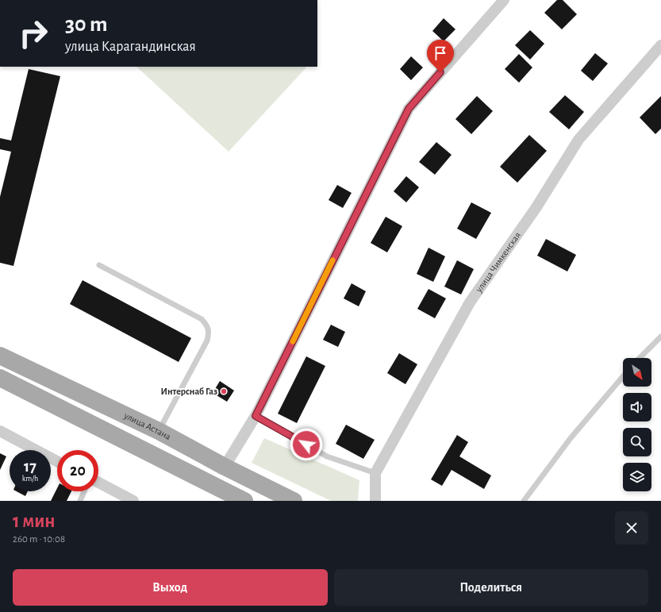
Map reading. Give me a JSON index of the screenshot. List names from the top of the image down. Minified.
{"streets":{"main road":["улица Астана"],"street":["улица Чимкенская"]},"places":["Интерснаб Газ"],"north":"bottom right","page":{"turn":["30 m","улица Карагандинская"],"speed":"17 km/h","limit":"20","heading":["1 мин","260 m · 10:08"],"buttons":["Выход","Поделиться"]}}
